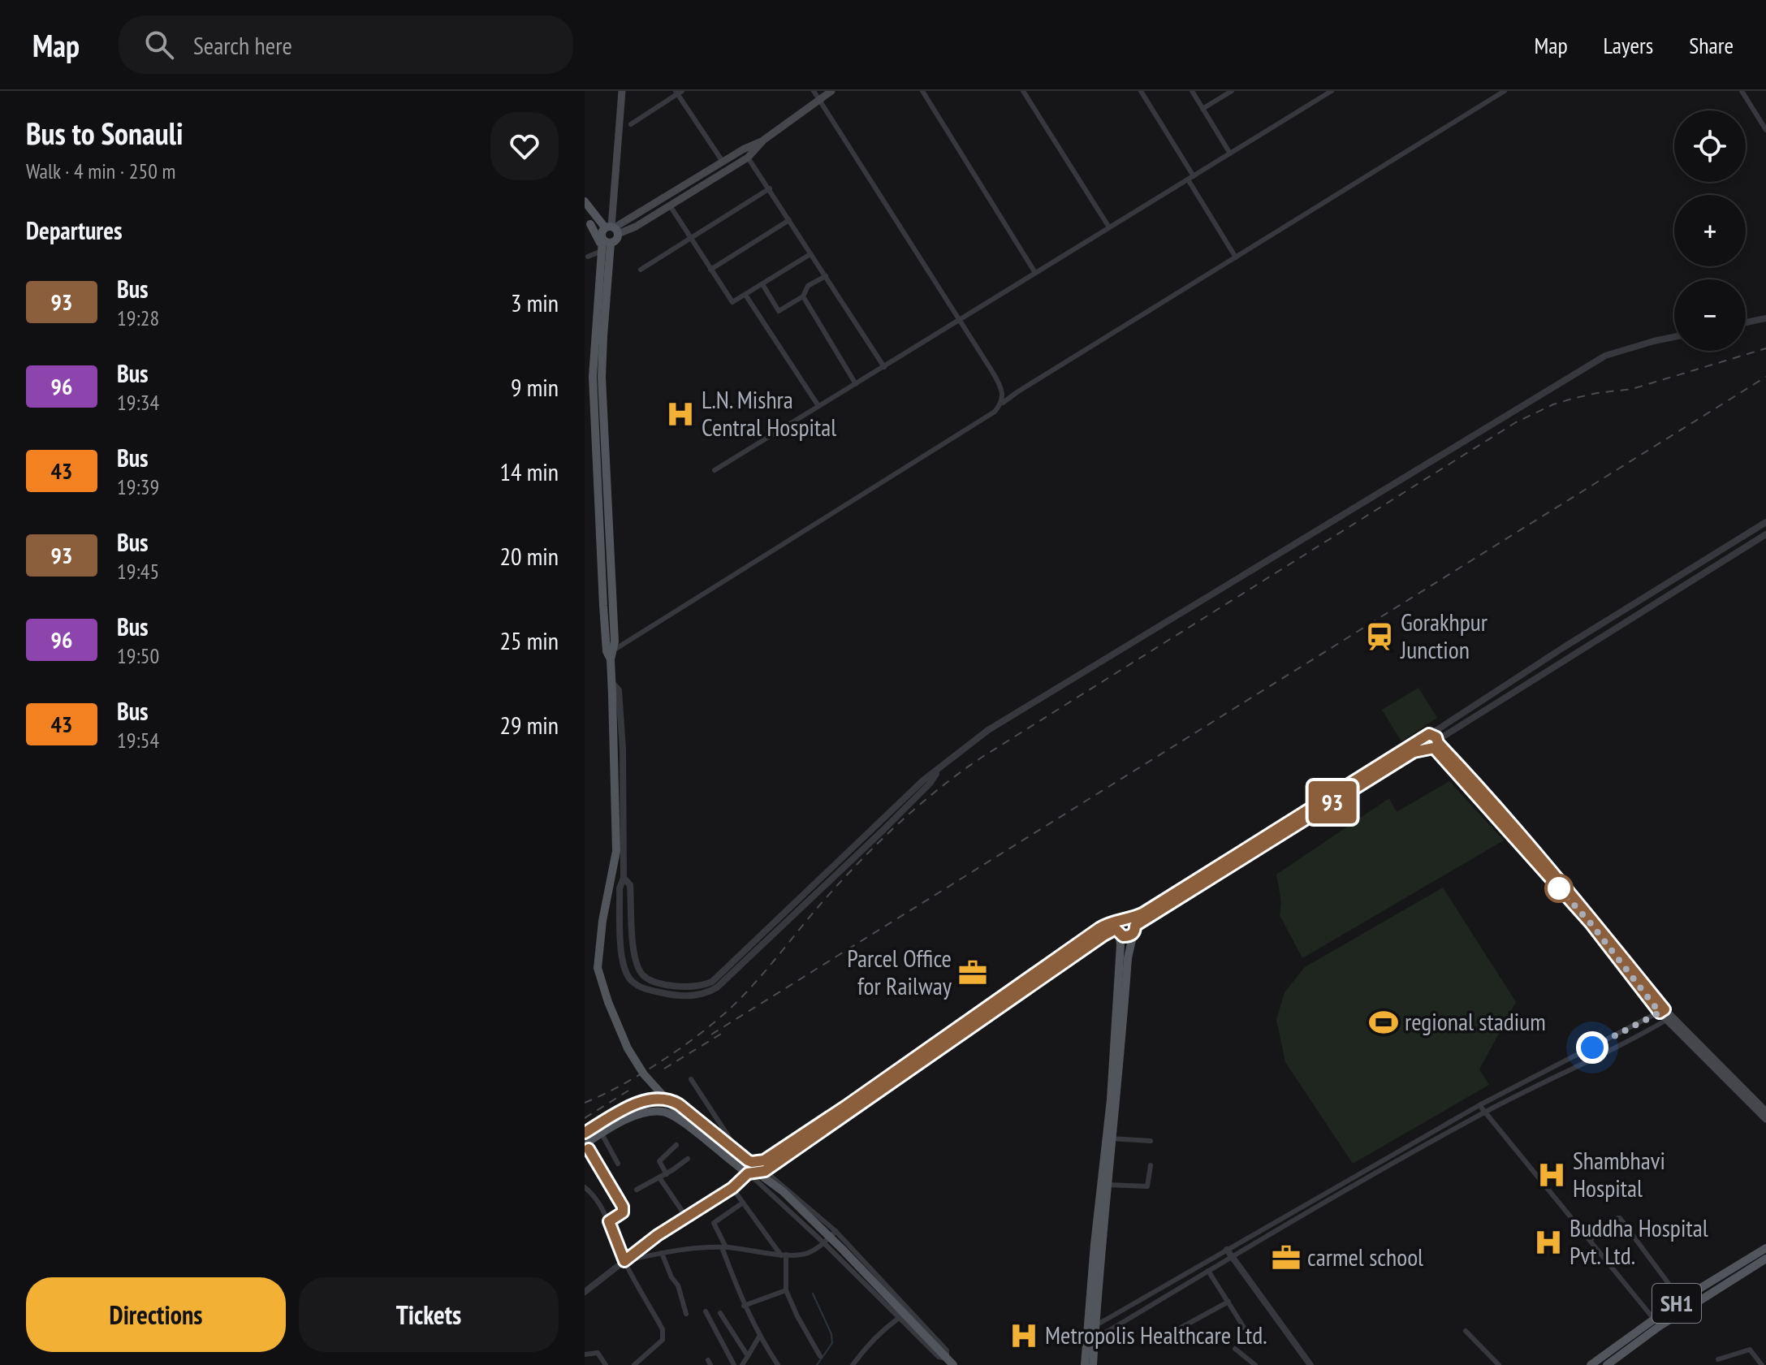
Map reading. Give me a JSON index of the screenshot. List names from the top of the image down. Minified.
{"streets":{"main road":["SH1"]},"places":{"hospital":["L.N. Mishra Central Hospital","Shambhavi Hospital","Buddha Hospital Pvt. Ltd.","Metropolis Healthcare Ltd."],"station":["Gorakhpur Junction"],"office":["Parcel Office for Railway","carmel school"],"sports":["regional stadium"]},"lines":["bus line 93"],"page":{"header":"Map","search":"Search here","nav":["Map","Layers","Share"],"heading":[["Bus to Sonauli","Walk · 4 min · 250 m"],"Departures"],"on_map":"93","map_buttons":["+","−"],"list":[{"mark":"93","name":"Bus","note":"19:28","value":"3 min"},{"mark":"96","name":"Bus","note":"19:34","value":"9 min"},{"mark":"43","name":"Bus","note":"19:39","value":"14 min"},{"mark":"93","name":"Bus","note":"19:45","value":"20 min"},{"mark":"96","name":"Bus","note":"19:50","value":"25 min"},{"mark":"43","name":"Bus","note":"19:54","value":"29 min"}],"buttons":["Directions","Tickets"]}}
